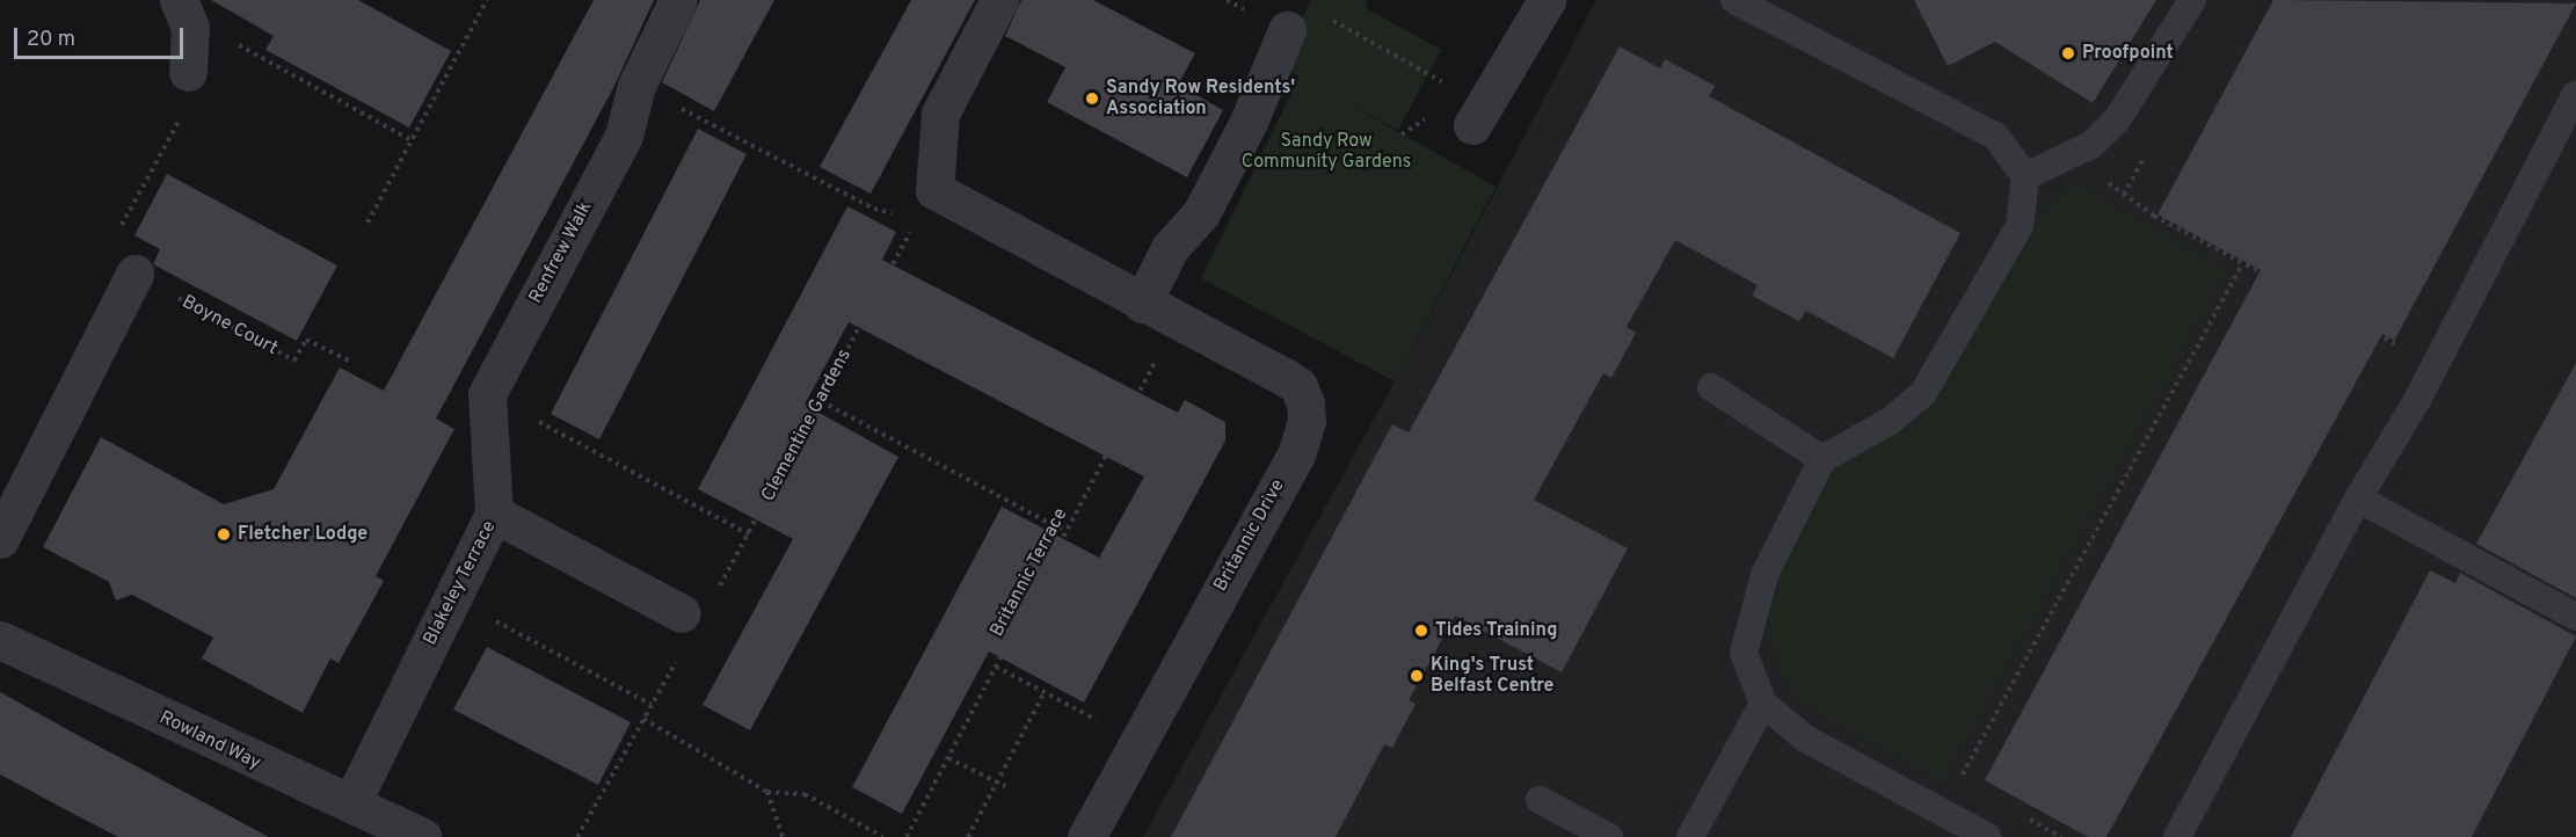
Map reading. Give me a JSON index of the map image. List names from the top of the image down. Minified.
{"streets":{"street":["Renfrew Walk","Britannic Drive","Blakeley Terrace","Rowland Way"],"path":["Boyne Court","Clementine Gardens","Britannic Terrace"]},"crossings":[["Clementine Gardens","Britannic Drive"],["Britannic Drive","Britannic Terrace"],["Blakeley Terrace","Rowland Way"]],"parks":["Sandy Row Community Gardens"],"places":["Proofpoint","Sandy Row Residents' Association","Fletcher Lodge","Tides Training","King's Trust Belfast Centre"],"scale_bar":"20 m"}
